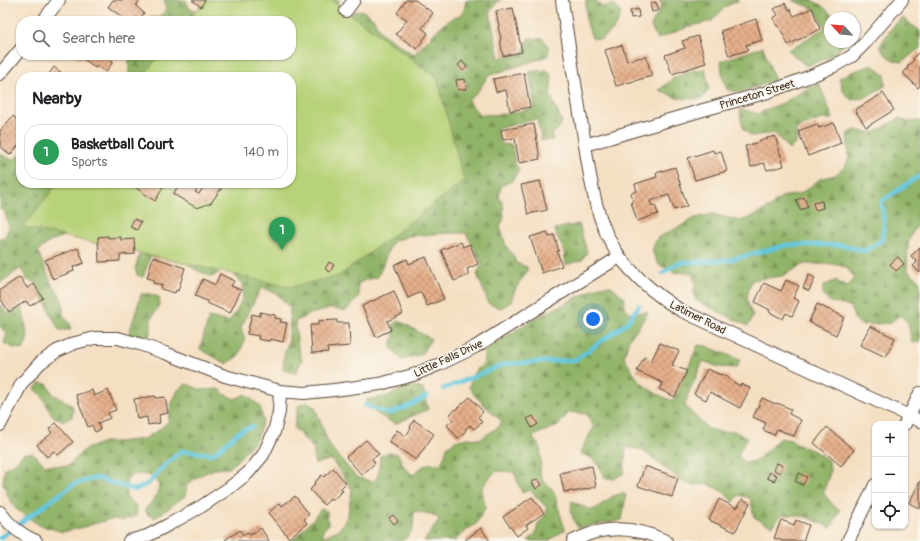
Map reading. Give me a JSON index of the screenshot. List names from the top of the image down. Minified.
{"streets":{"street":["Princeton Street","Latimer Road","Little Falls Drive"]},"crossings":[["Princeton Street","Latimer Road"],["Latimer Road","Little Falls Drive"]],"north":"top left","page":{"search":"Search here","heading":"Nearby","list":[{"mark":"1","name":"Basketball Court","note":"Sports","value":"140 m"}],"pins":"1","map_buttons":["+","−"]}}
